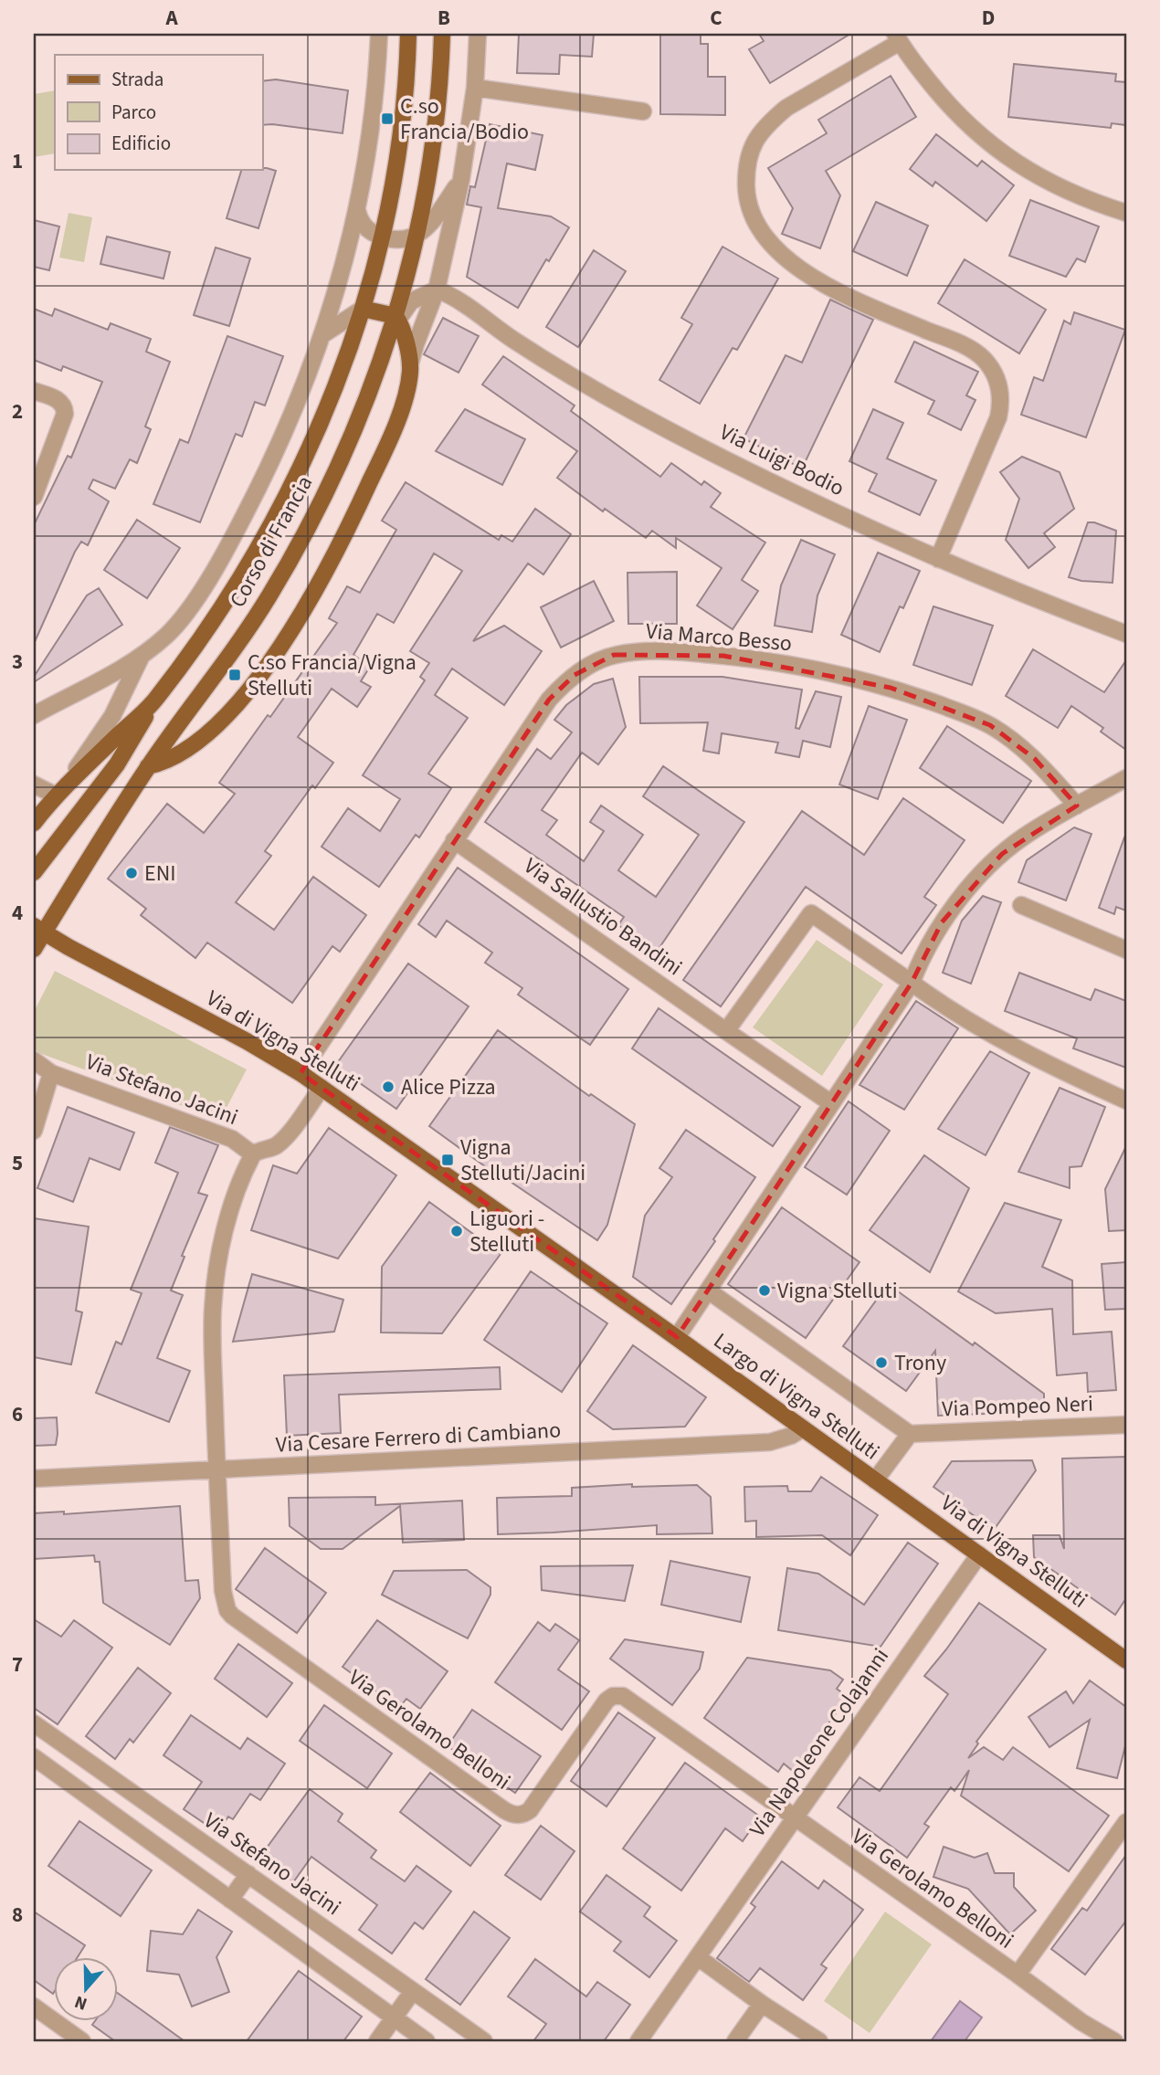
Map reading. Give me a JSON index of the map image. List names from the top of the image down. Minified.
{"streets":{"main road":["Corso di Francia","Via di Vigna Stelluti","Largo di Vigna Stelluti"],"street":["Via Luigi Bodio","Via Marco Besso","Via Sallustio Bandini","Via Stefano Jacini","Via Pompeo Neri","Via Cesare Ferrero di Cambiano","Via Gerolamo Belloni","Via Napoleone Colajanni"]},"crossings":[["Via Luigi Bodio","Corso di Francia"],["Corso di Francia","Via di Vigna Stelluti"],["Via Marco Besso","Via Sallustio Bandini"],["Via Marco Besso","Via di Vigna Stelluti"],["Via Marco Besso","Largo di Vigna Stelluti"],["Via Sallustio Bandini","Largo di Vigna Stelluti"],["Via di Vigna Stelluti","Largo di Vigna Stelluti"],["Via di Vigna Stelluti","Via Napoleone Colajanni"],["Via Stefano Jacini","Via Gerolamo Belloni"],["Largo di Vigna Stelluti","Via Pompeo Neri"],["Largo di Vigna Stelluti","Via Cesare Ferrero di Cambiano"],["Via Cesare Ferrero di Cambiano","Via Gerolamo Belloni"],["Via Gerolamo Belloni","Via Napoleone Colajanni"]],"places":{"transit":["C.so Francia/Bodio","C.so Francia/Vigna Stelluti","Vigna Stelluti/Jacini"],"other":["ENI","Alice Pizza","Liguori - Stelluti","Vigna Stelluti","Trony"]},"legend":["Strada","Parco","Edificio"],"north":"bottom","grid":{"columns":["A","B","C","D"],"rows":["1","2","3","4","5","6","7","8"]}}
